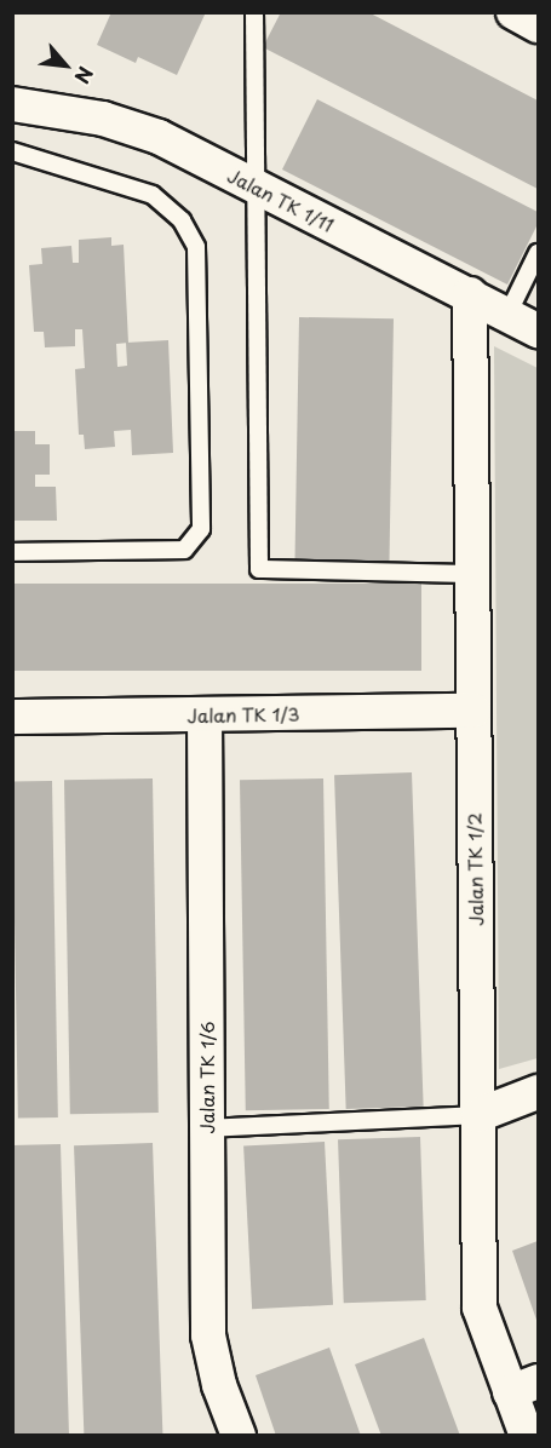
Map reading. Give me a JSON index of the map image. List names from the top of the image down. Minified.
{"streets":{"street":["Jalan TK 1/11","Jalan TK 1/3","Jalan TK 1/2","Jalan TK 1/6"]},"crossings":[["Jalan TK 1/11","Jalan TK 1/2"],["Jalan TK 1/3","Jalan TK 1/2"],["Jalan TK 1/3","Jalan TK 1/6"]],"north":"bottom right"}
